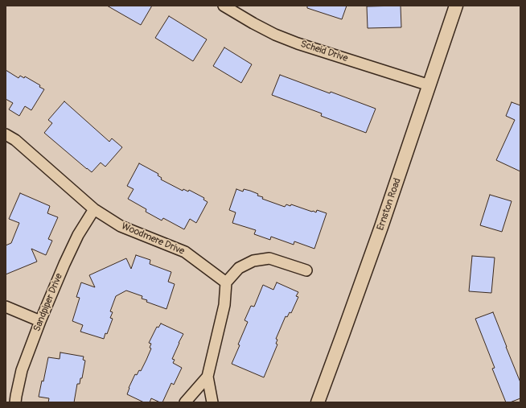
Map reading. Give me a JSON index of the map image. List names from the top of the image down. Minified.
{"streets":{"street":["Scheid Drive","Ernston Road","Woodmere Drive","Sandpiper Drive"]},"crossings":[["Scheid Drive","Ernston Road"],["Woodmere Drive","Sandpiper Drive"]]}
